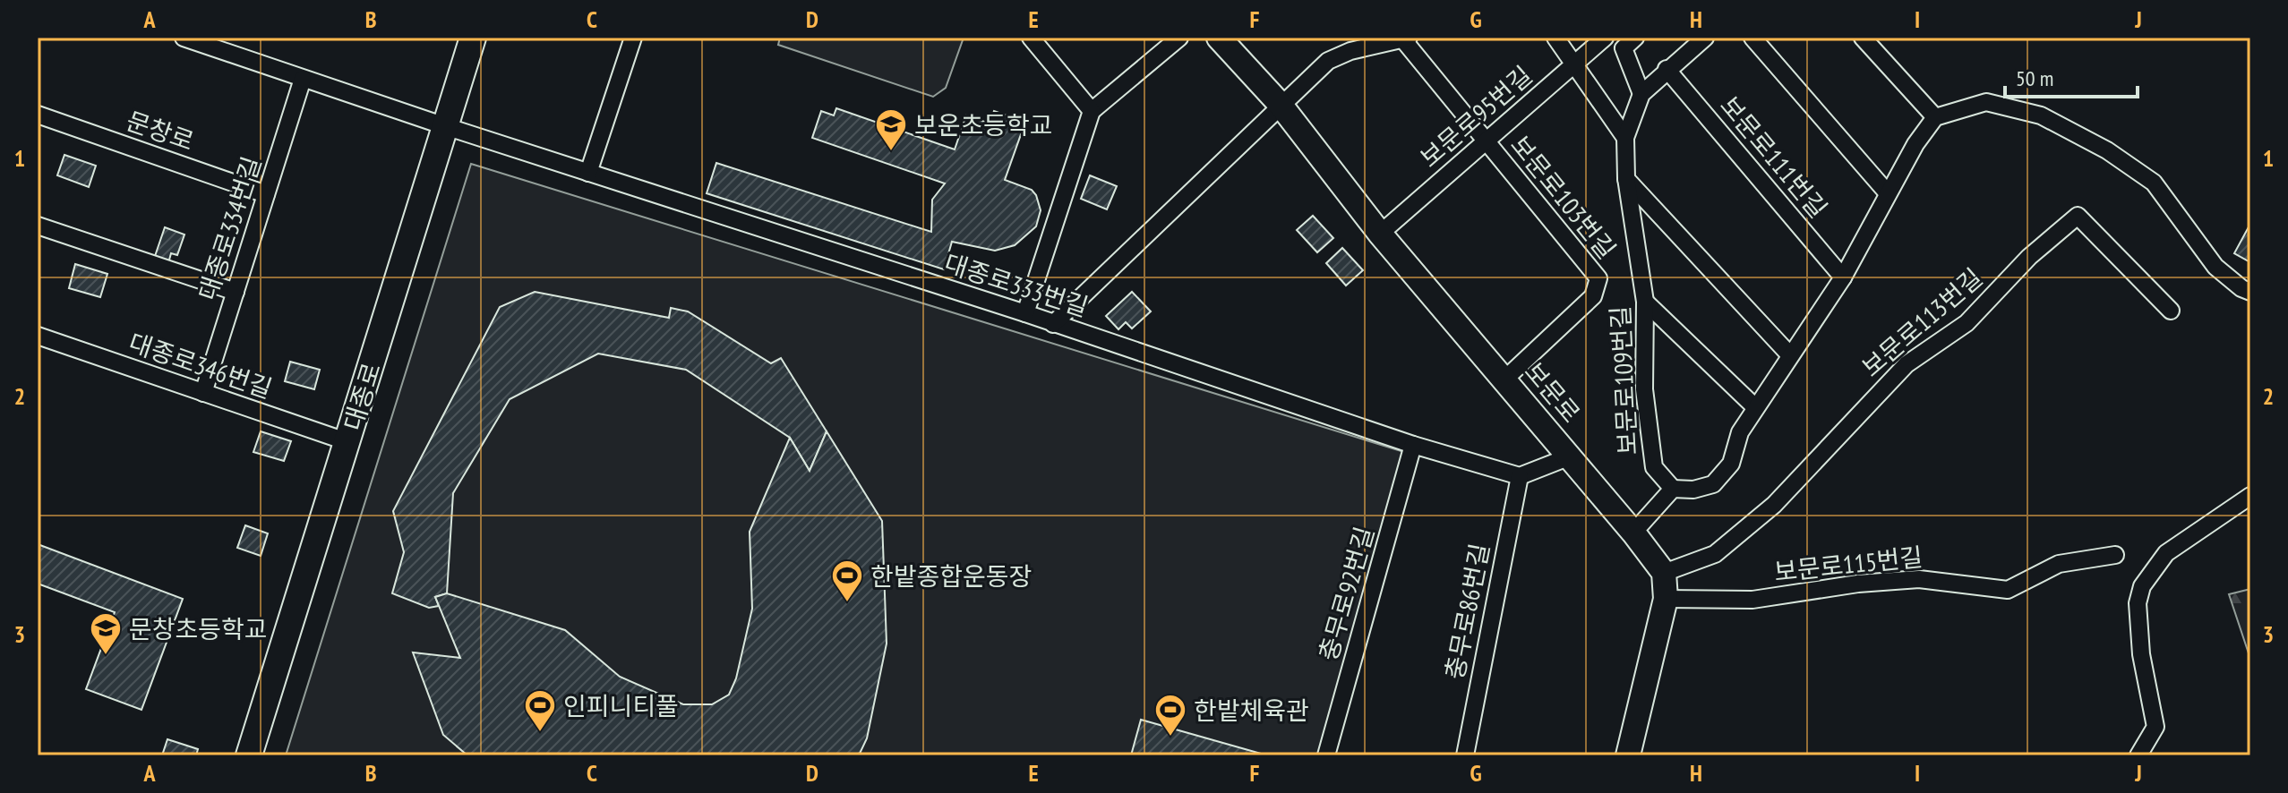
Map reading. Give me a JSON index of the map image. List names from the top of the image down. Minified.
{"streets":{"main road":["보문로","대종로"],"street":["보문로95번길","문창로","보문로111번길","보문로103번길","대종로334번길","대종로333번길","보문로113번길","대종로346번길","보문로109번길","보문로115번길","충무로92번길","충무로86번길"]},"crossings":[["보문로95번길","보문로103번길"],["보문로95번길","보문로"],["문창로","대종로334번길"],["보문로111번길","보문로109번길"],["보문로103번길","보문로"],["대종로334번길","대종로346번길"],["대종로333번길","대종로"],["대종로333번길","충무로92번길"],["대종로333번길","충무로86번길"],["보문로113번길","보문로"],["대종로346번길","대종로"]],"places":{"school or university":["보운초등학교","문창초등학교"],"sports":["한밭종합운동장","인피니티풀","한밭체육관"]},"scale_bar":"50 m","grid":{"columns":["A","B","C","D","E","F","G","H","I","J"],"rows":["1","2","3"]}}
